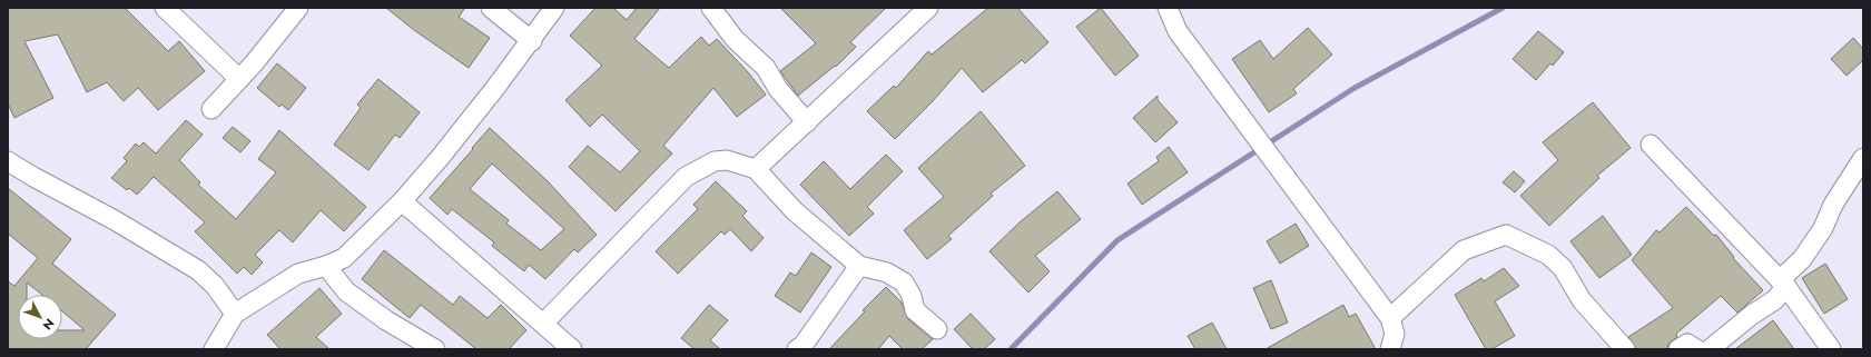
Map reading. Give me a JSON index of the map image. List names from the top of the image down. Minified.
{"north":"bottom right"}
